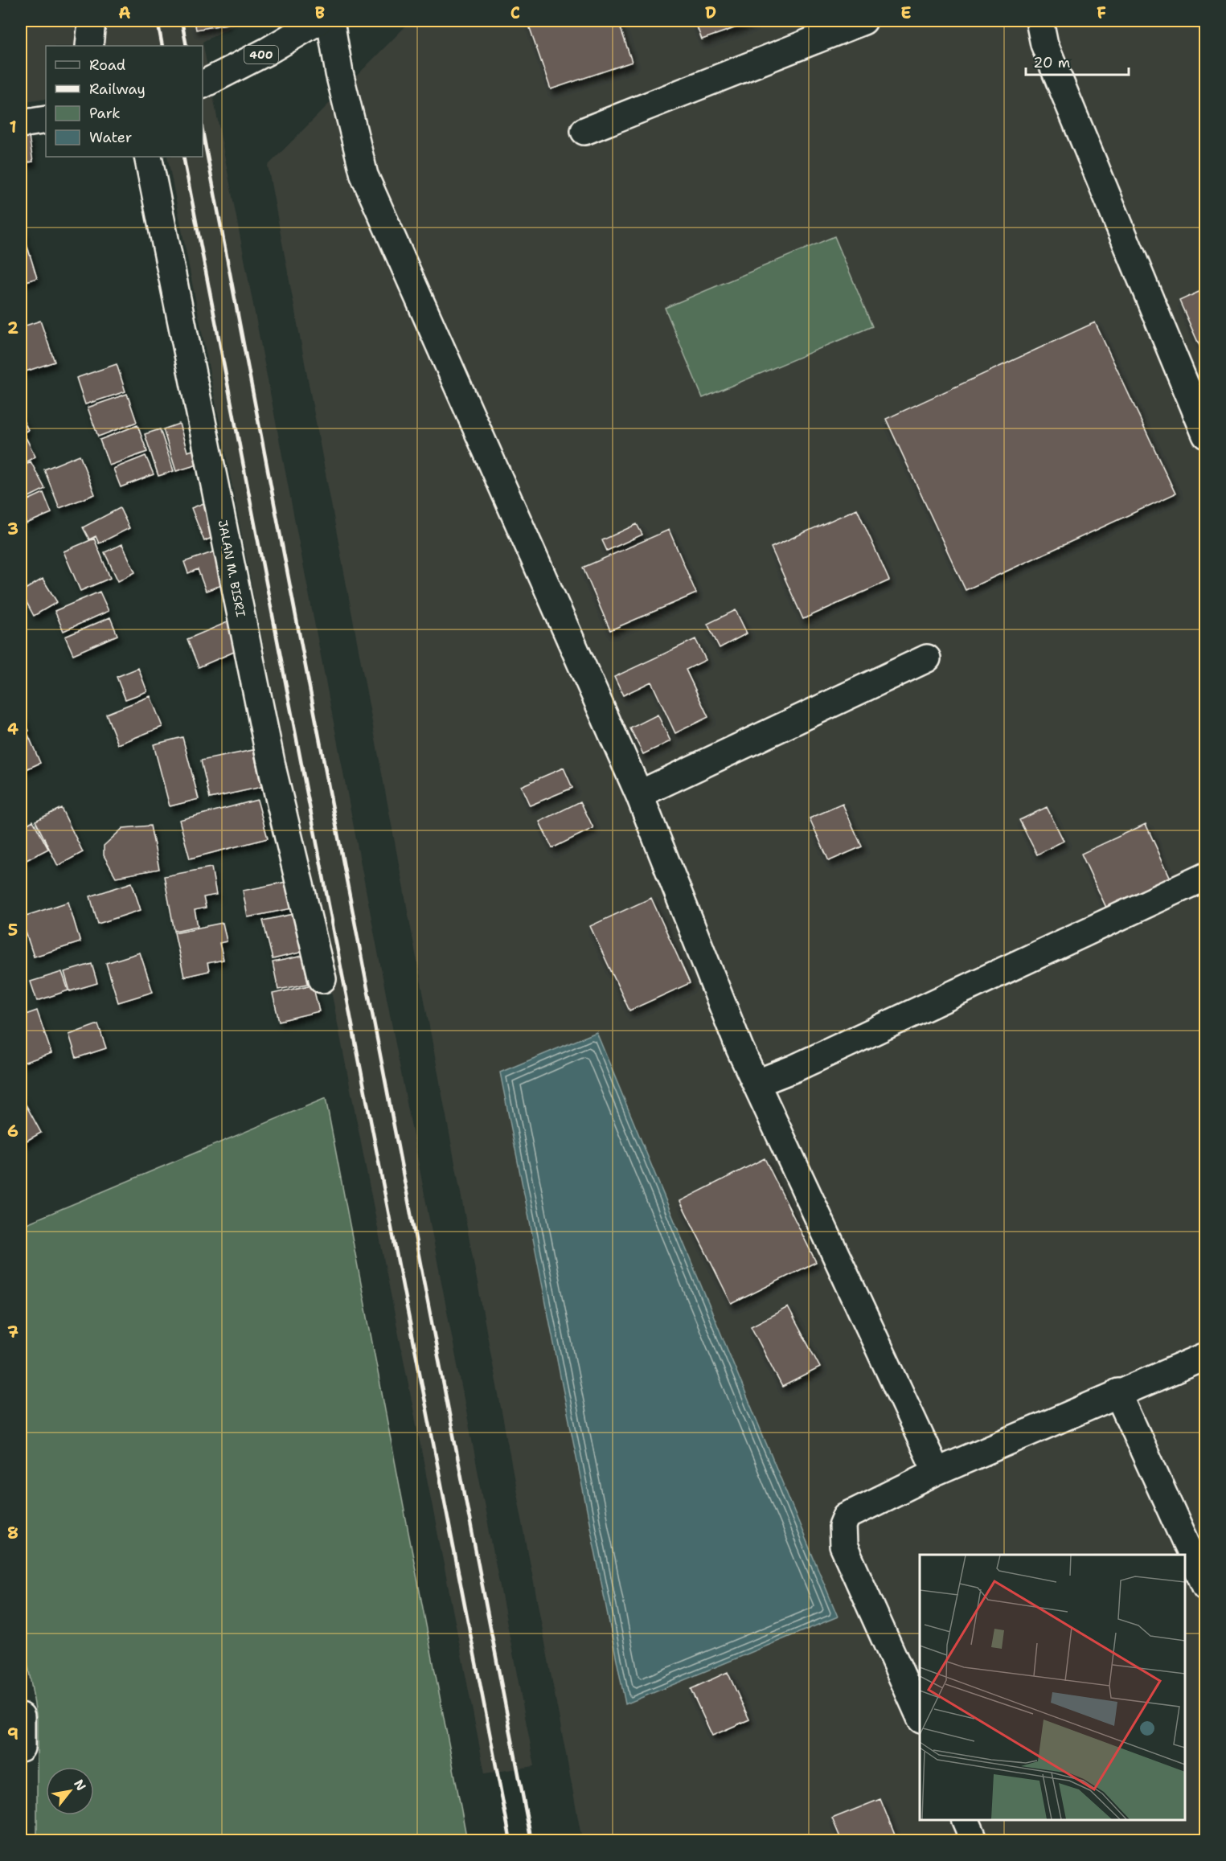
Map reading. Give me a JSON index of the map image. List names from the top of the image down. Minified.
{"streets":{"street":["400","JALAN M. BISRI"]},"legend":["Road","Railway","Park","Water"],"scale_bar":"20 m","north":"top right","grid":{"columns":["A","B","C","D","E","F"],"rows":["1","2","3","4","5","6","7","8","9"]}}
